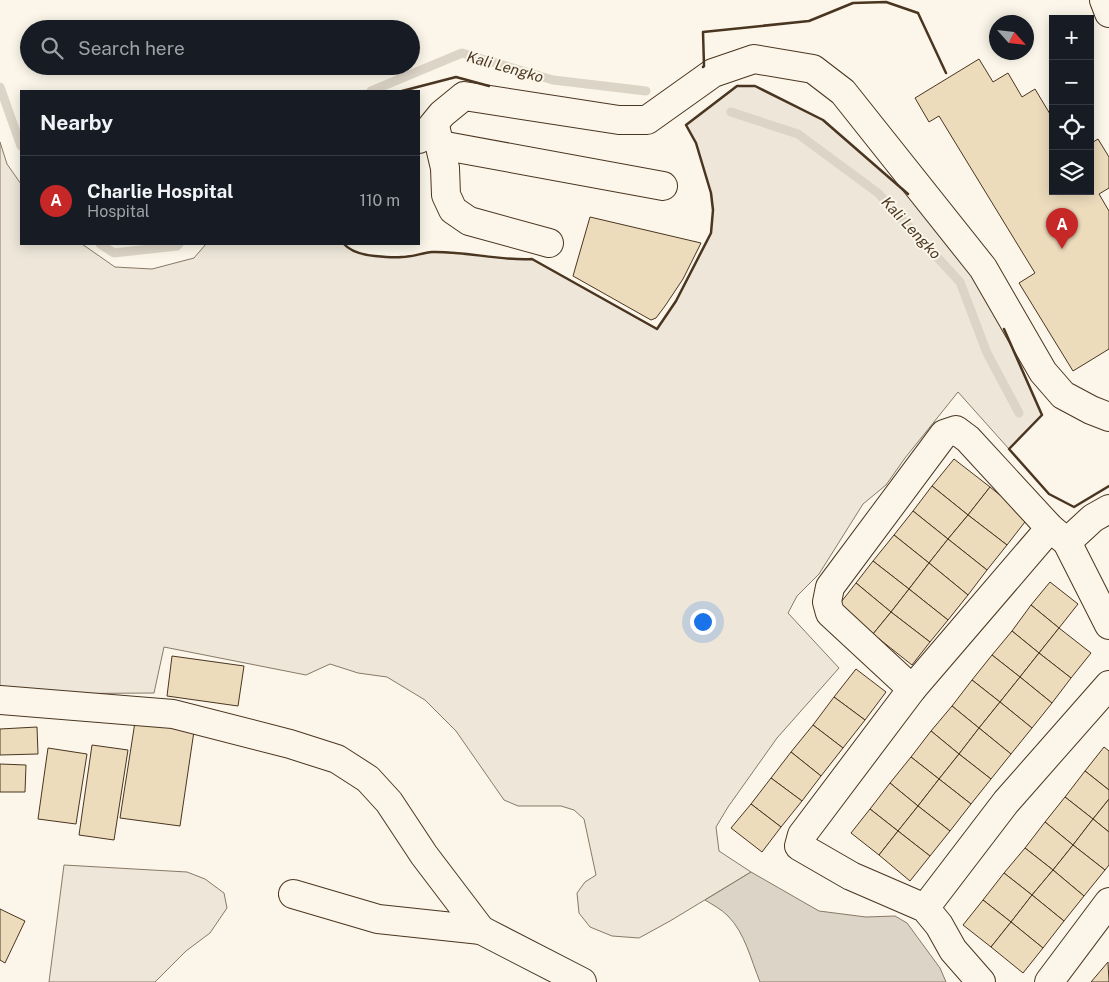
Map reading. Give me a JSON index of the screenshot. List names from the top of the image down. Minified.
{"water":["Kali Lengko"],"north":"bottom right","page":{"map_buttons":["+","−"],"search":"Search here","heading":"Nearby","list":[{"mark":"A","name":"Charlie Hospital","note":"Hospital","value":"110 m"}],"pins":"A"}}
